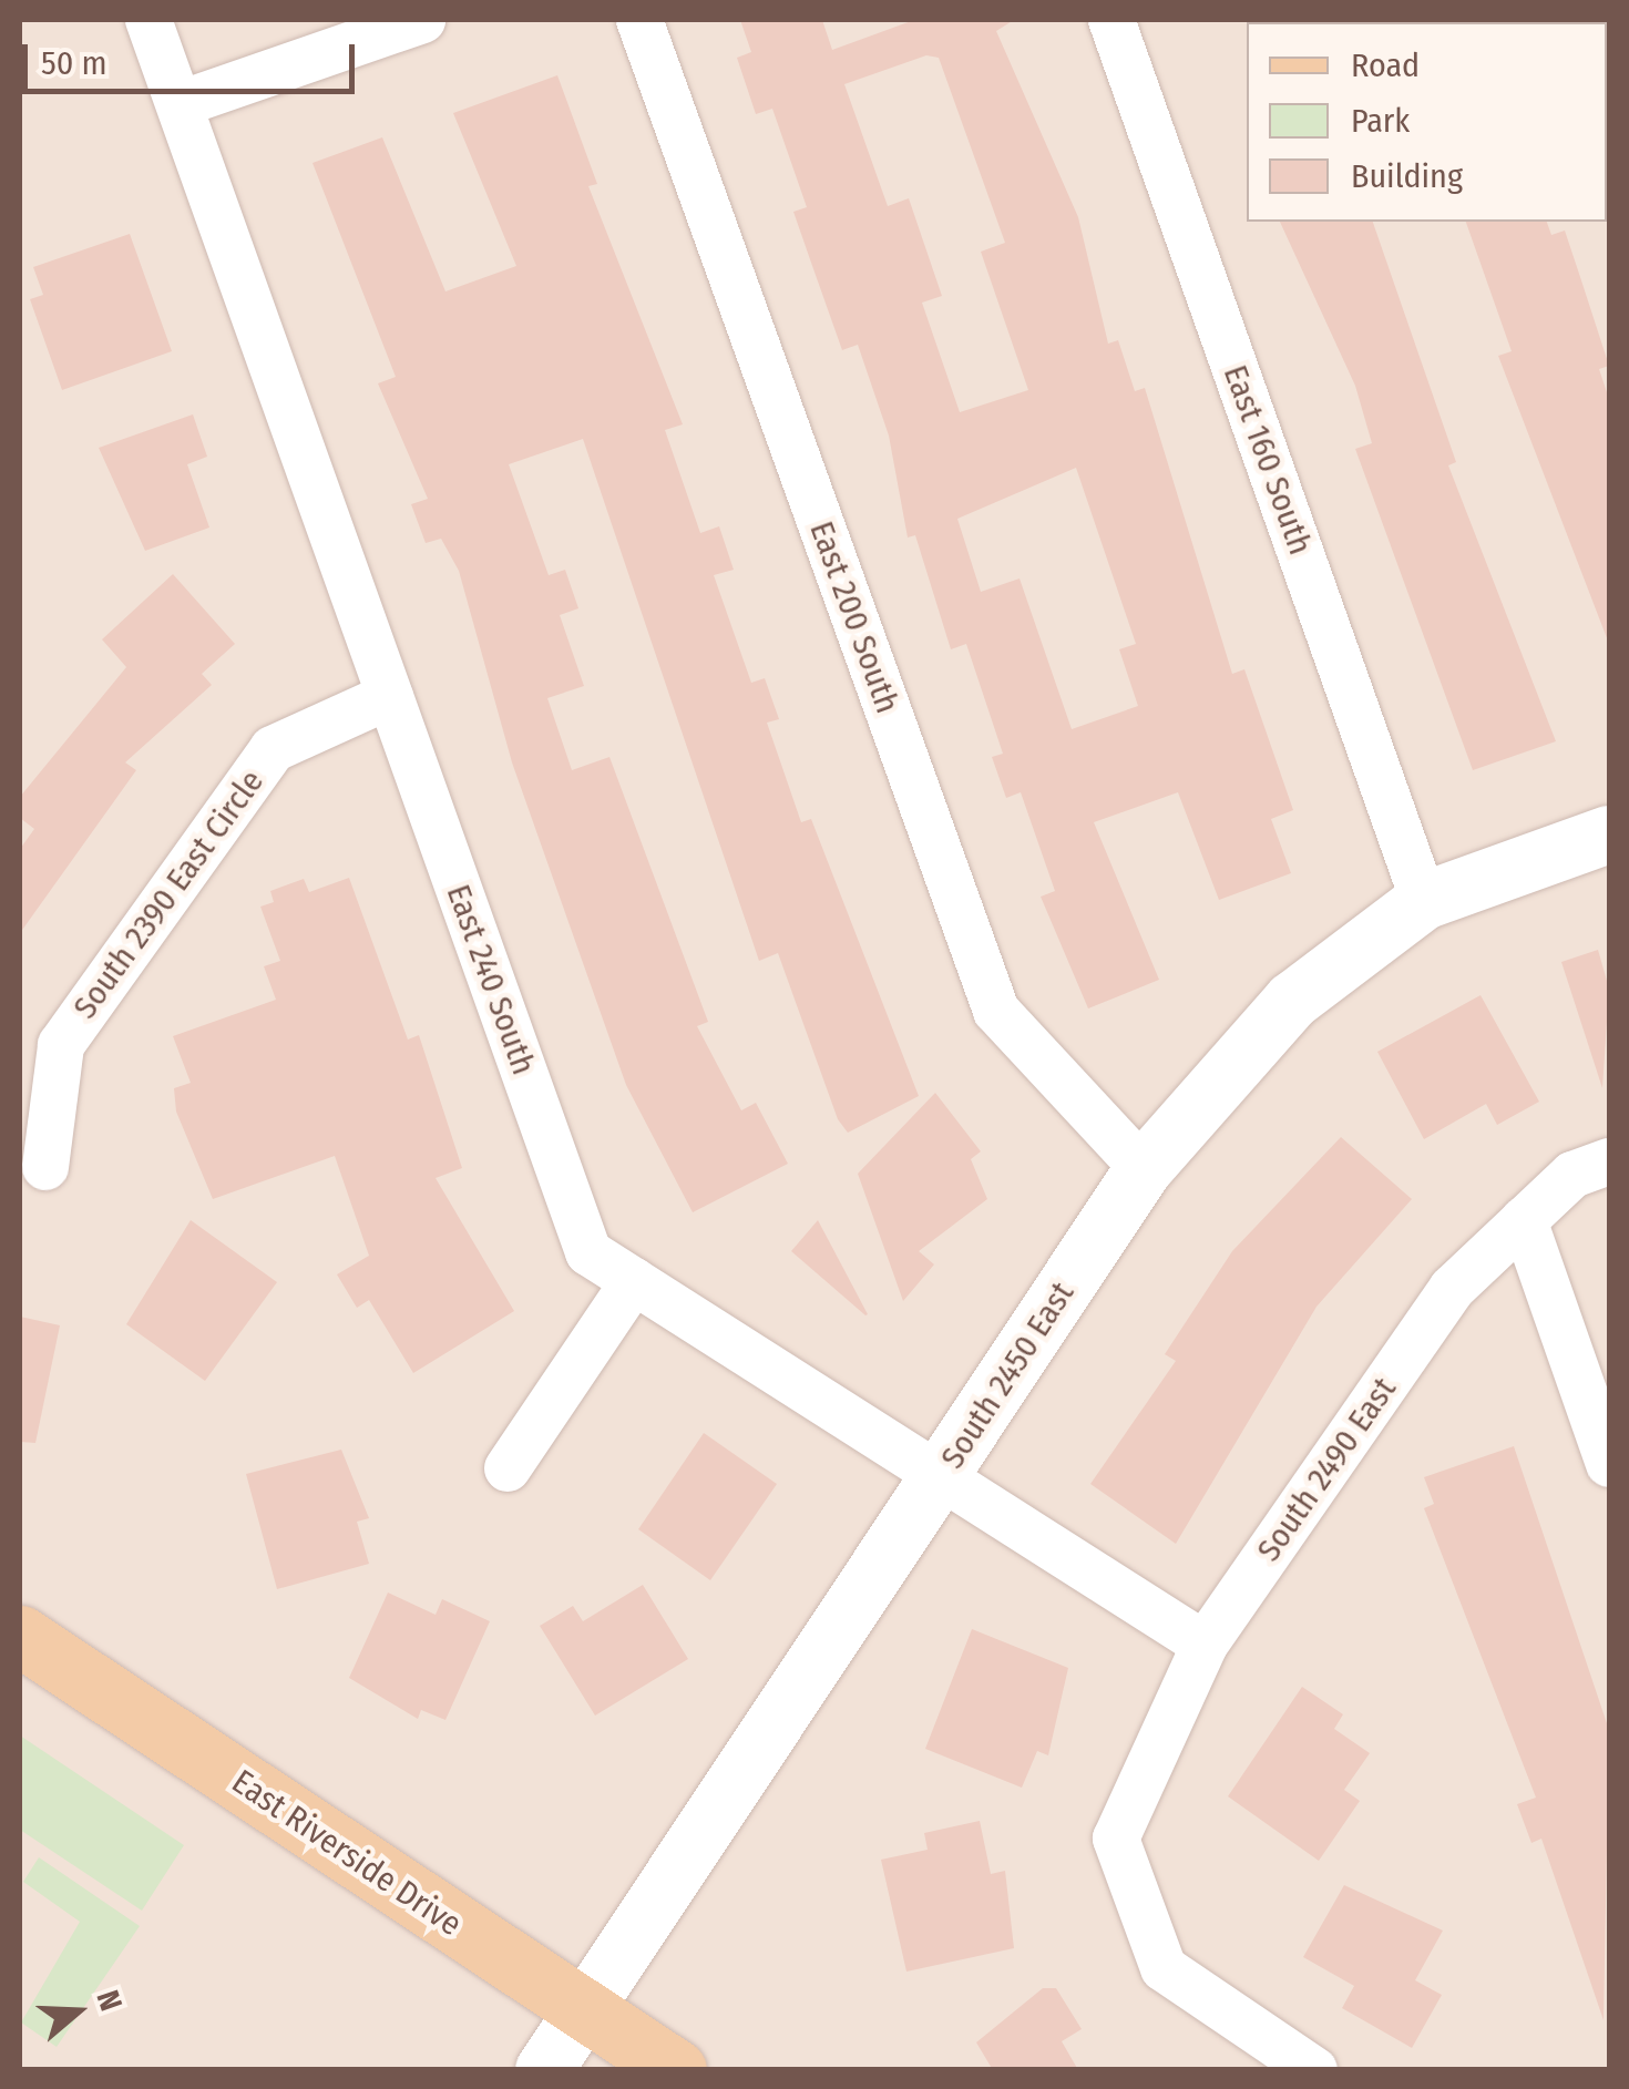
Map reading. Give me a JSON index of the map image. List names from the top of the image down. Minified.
{"streets":{"main road":["East Riverside Drive"],"street":["East 160 South","East 200 South","South 2390 East Circle","East 240 South","South 2450 East","South 2490 East"]},"crossings":[["East 160 South","South 2450 East"],["East 200 South","South 2450 East"],["South 2390 East Circle","East 240 South"],["East 240 South","South 2450 East"],["East 240 South","South 2490 East"],["South 2450 East","East Riverside Drive"]],"legend":["Road","Park","Building"],"scale_bar":"50 m","north":"right"}
